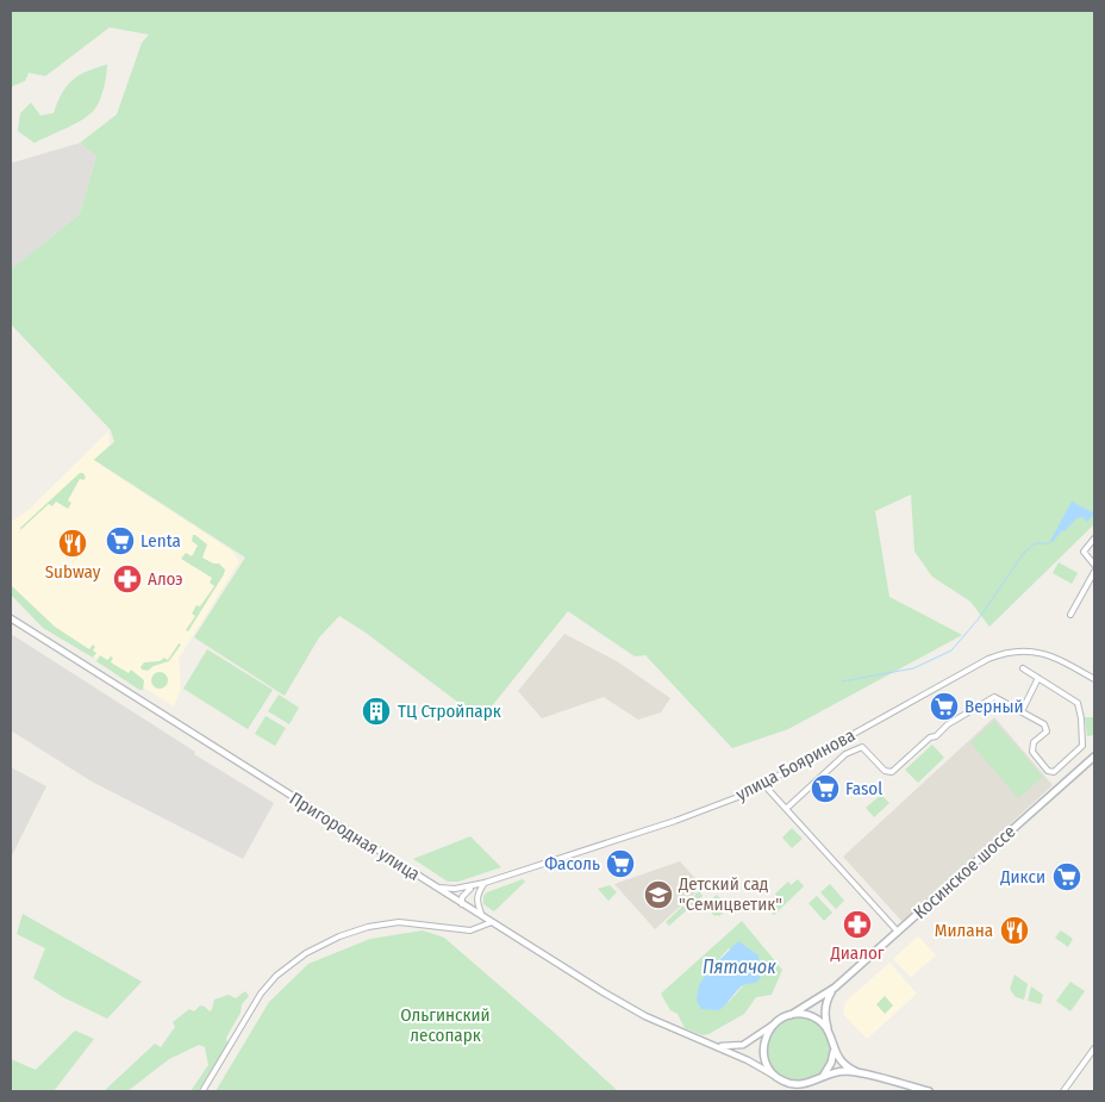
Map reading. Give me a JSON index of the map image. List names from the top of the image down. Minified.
{"streets":{"main road":["Косинское шоссе"],"street":["улица Бояринова","Пригородная улица"]},"crossings":[["улица Бояринова","Пригородная улица"],["Пригородная улица","Косинское шоссе"]],"water":["Пятачок"],"parks":["Ольгинский лесопарк"],"places":{"supermarket":["Lenta","Верный","Fasol","Фасоль","Дикси"],"restaurant":["Subway","Милана"],"pharmacy":["Алоэ","Диалог"],"building":["ТЦ Стройпарк"],"school or university":["Детский сад \"Семицветик\""]}}
